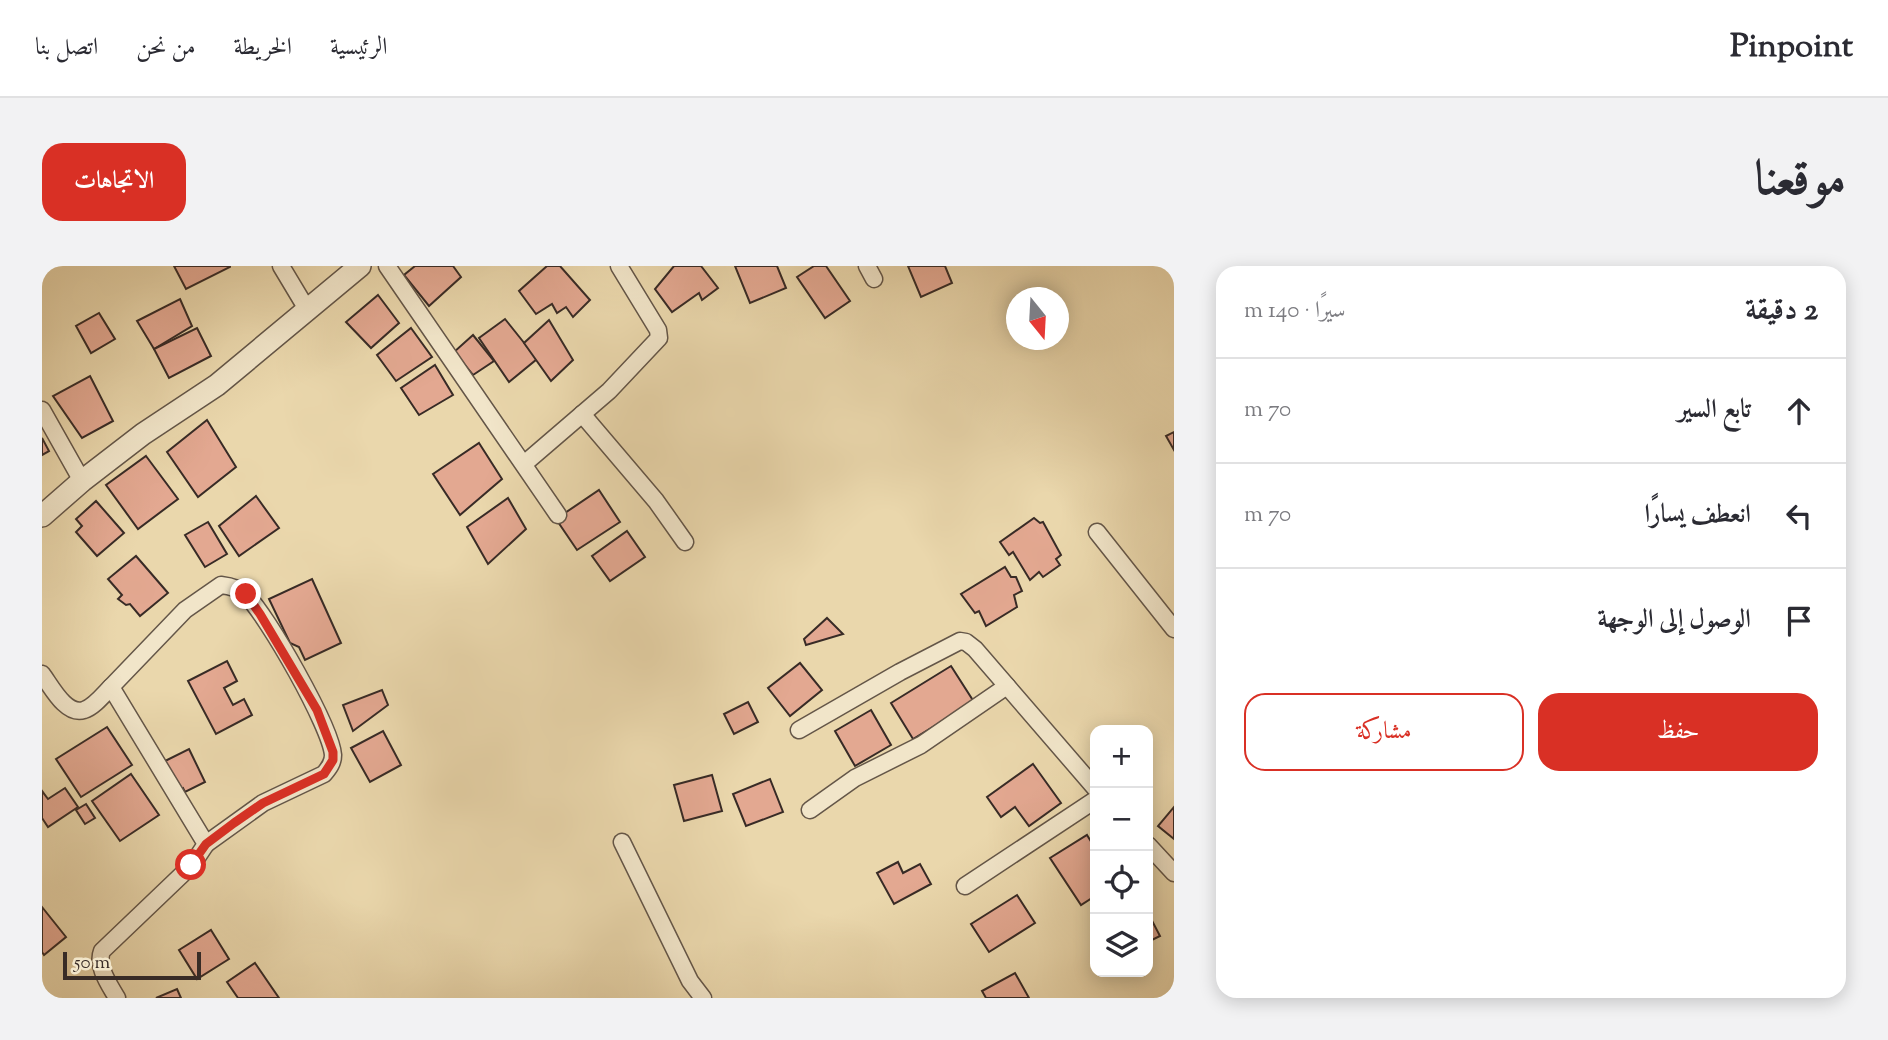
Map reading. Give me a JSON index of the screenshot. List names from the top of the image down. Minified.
{"scale_bar":"50 m","north":"bottom","page":{"header":"Pinpoint","nav":["الرئيسية","الخريطة","من نحن","اتصل بنا"],"title":"موقعنا","buttons":["الاتجاهات",["حفظ","مشاركة"]],"heading":["2 دقيقة","سيرًا · 140 m"],"list":[["تابع السير","70 m"],["انعطف يسارًا","70 m"],"الوصول إلى الوجهة"],"map_buttons":["+","−"],"scale":"50 m"}}
